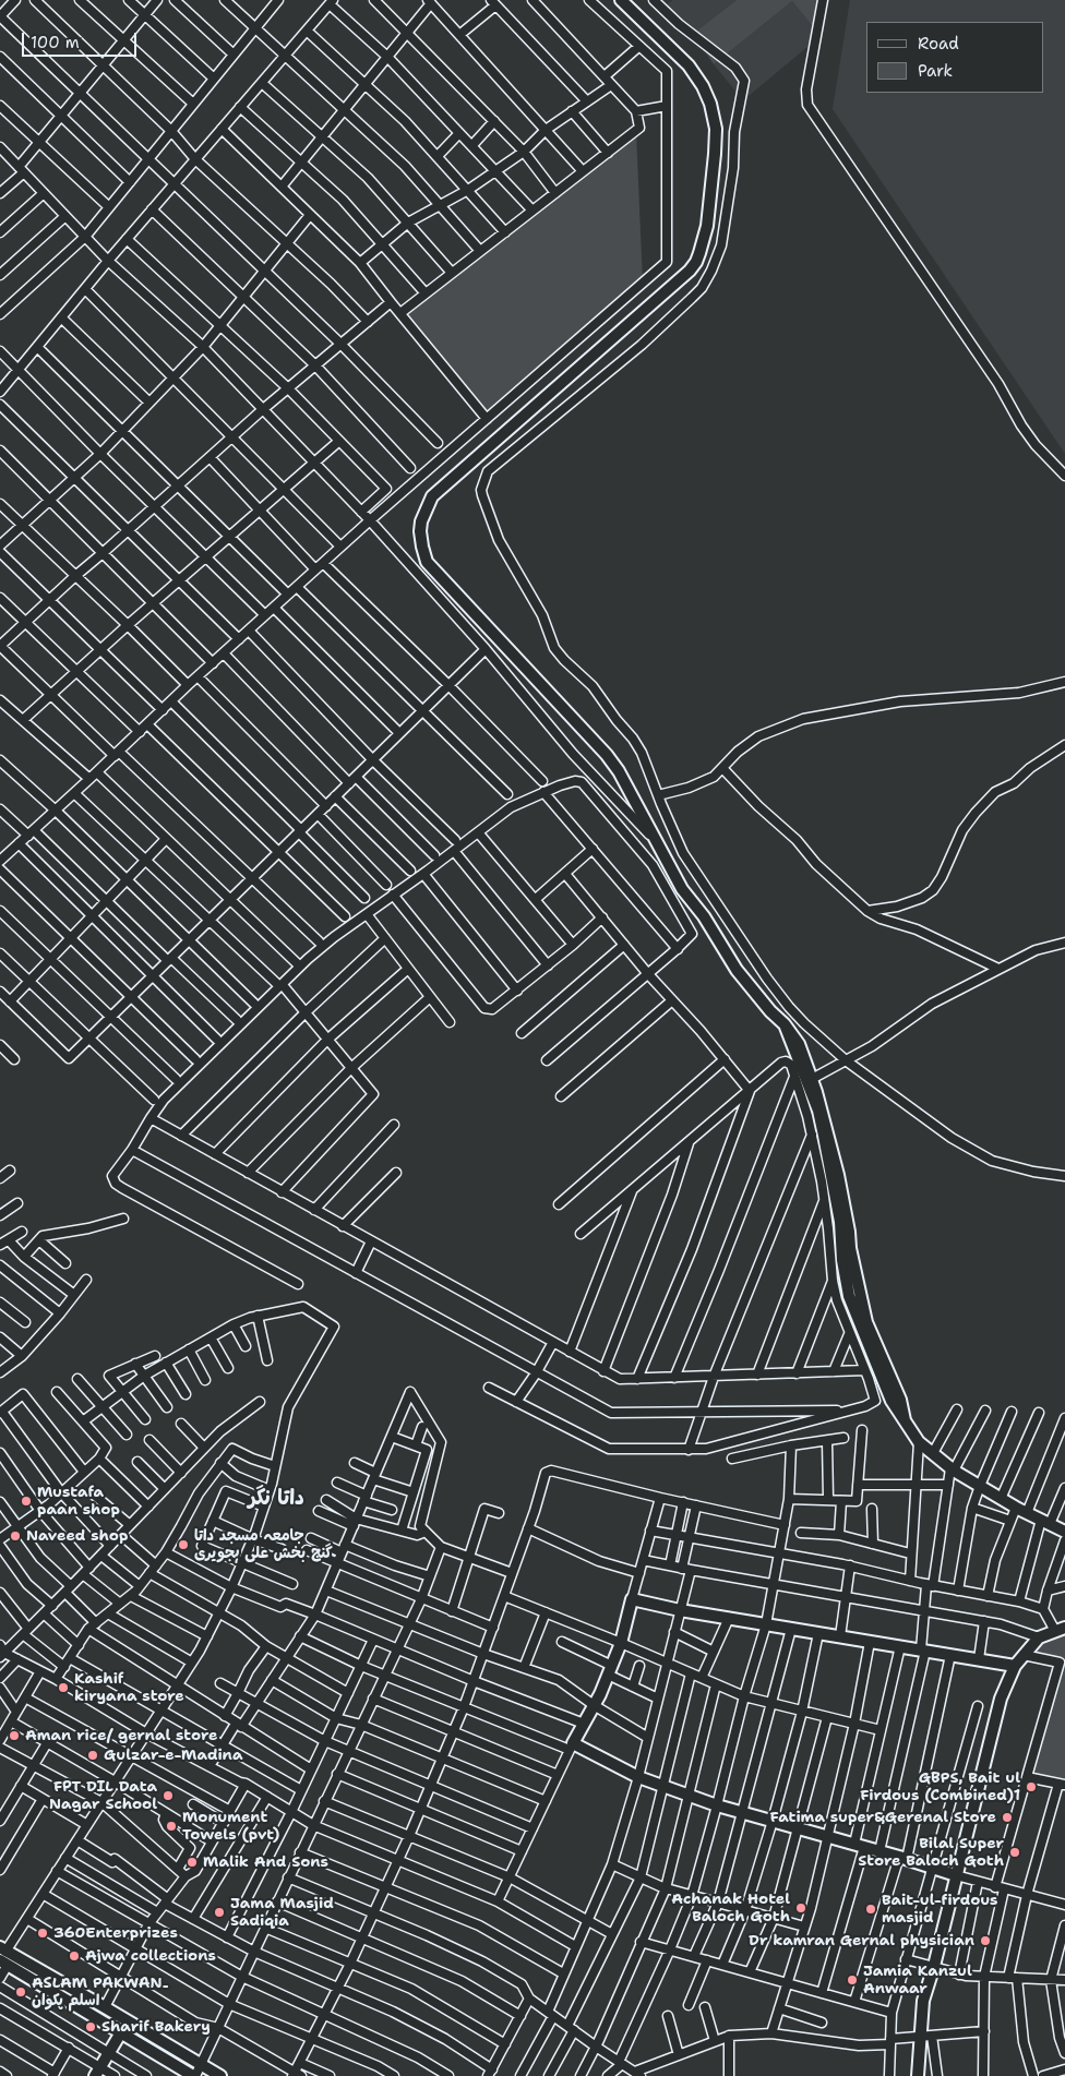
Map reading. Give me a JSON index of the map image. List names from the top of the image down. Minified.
{"districts":["داتا نگر"],"places":["Mustafa paan shop","Naveed shop","جامعہ مسجد داتا گنج بخش علی ہجویری","Kashif kiryana store","Aman rice/ gernal store","Gulzar-e-Madina","GBPS, Bait ul Firdous (Combined)1","FPT DIL Data Nagar School","Fatima super&Gerenal Store","Monument Towels (pvt)","Bilal Super Store Baloch Goth","Malik And Sons","Achanak Hotel Baloch Goth","Bait-ul-firdous masjid","Jama Masjid Sadiqia","360Enterprizes","Dr kamran Gernal physician","Ajwa collections","Jamia Kanzul Anwaar","ASLAM PAKWAN۔ اسلم پکوان","Sharif Bakery"],"legend":["Road","Park"],"scale_bar":"100 m"}
